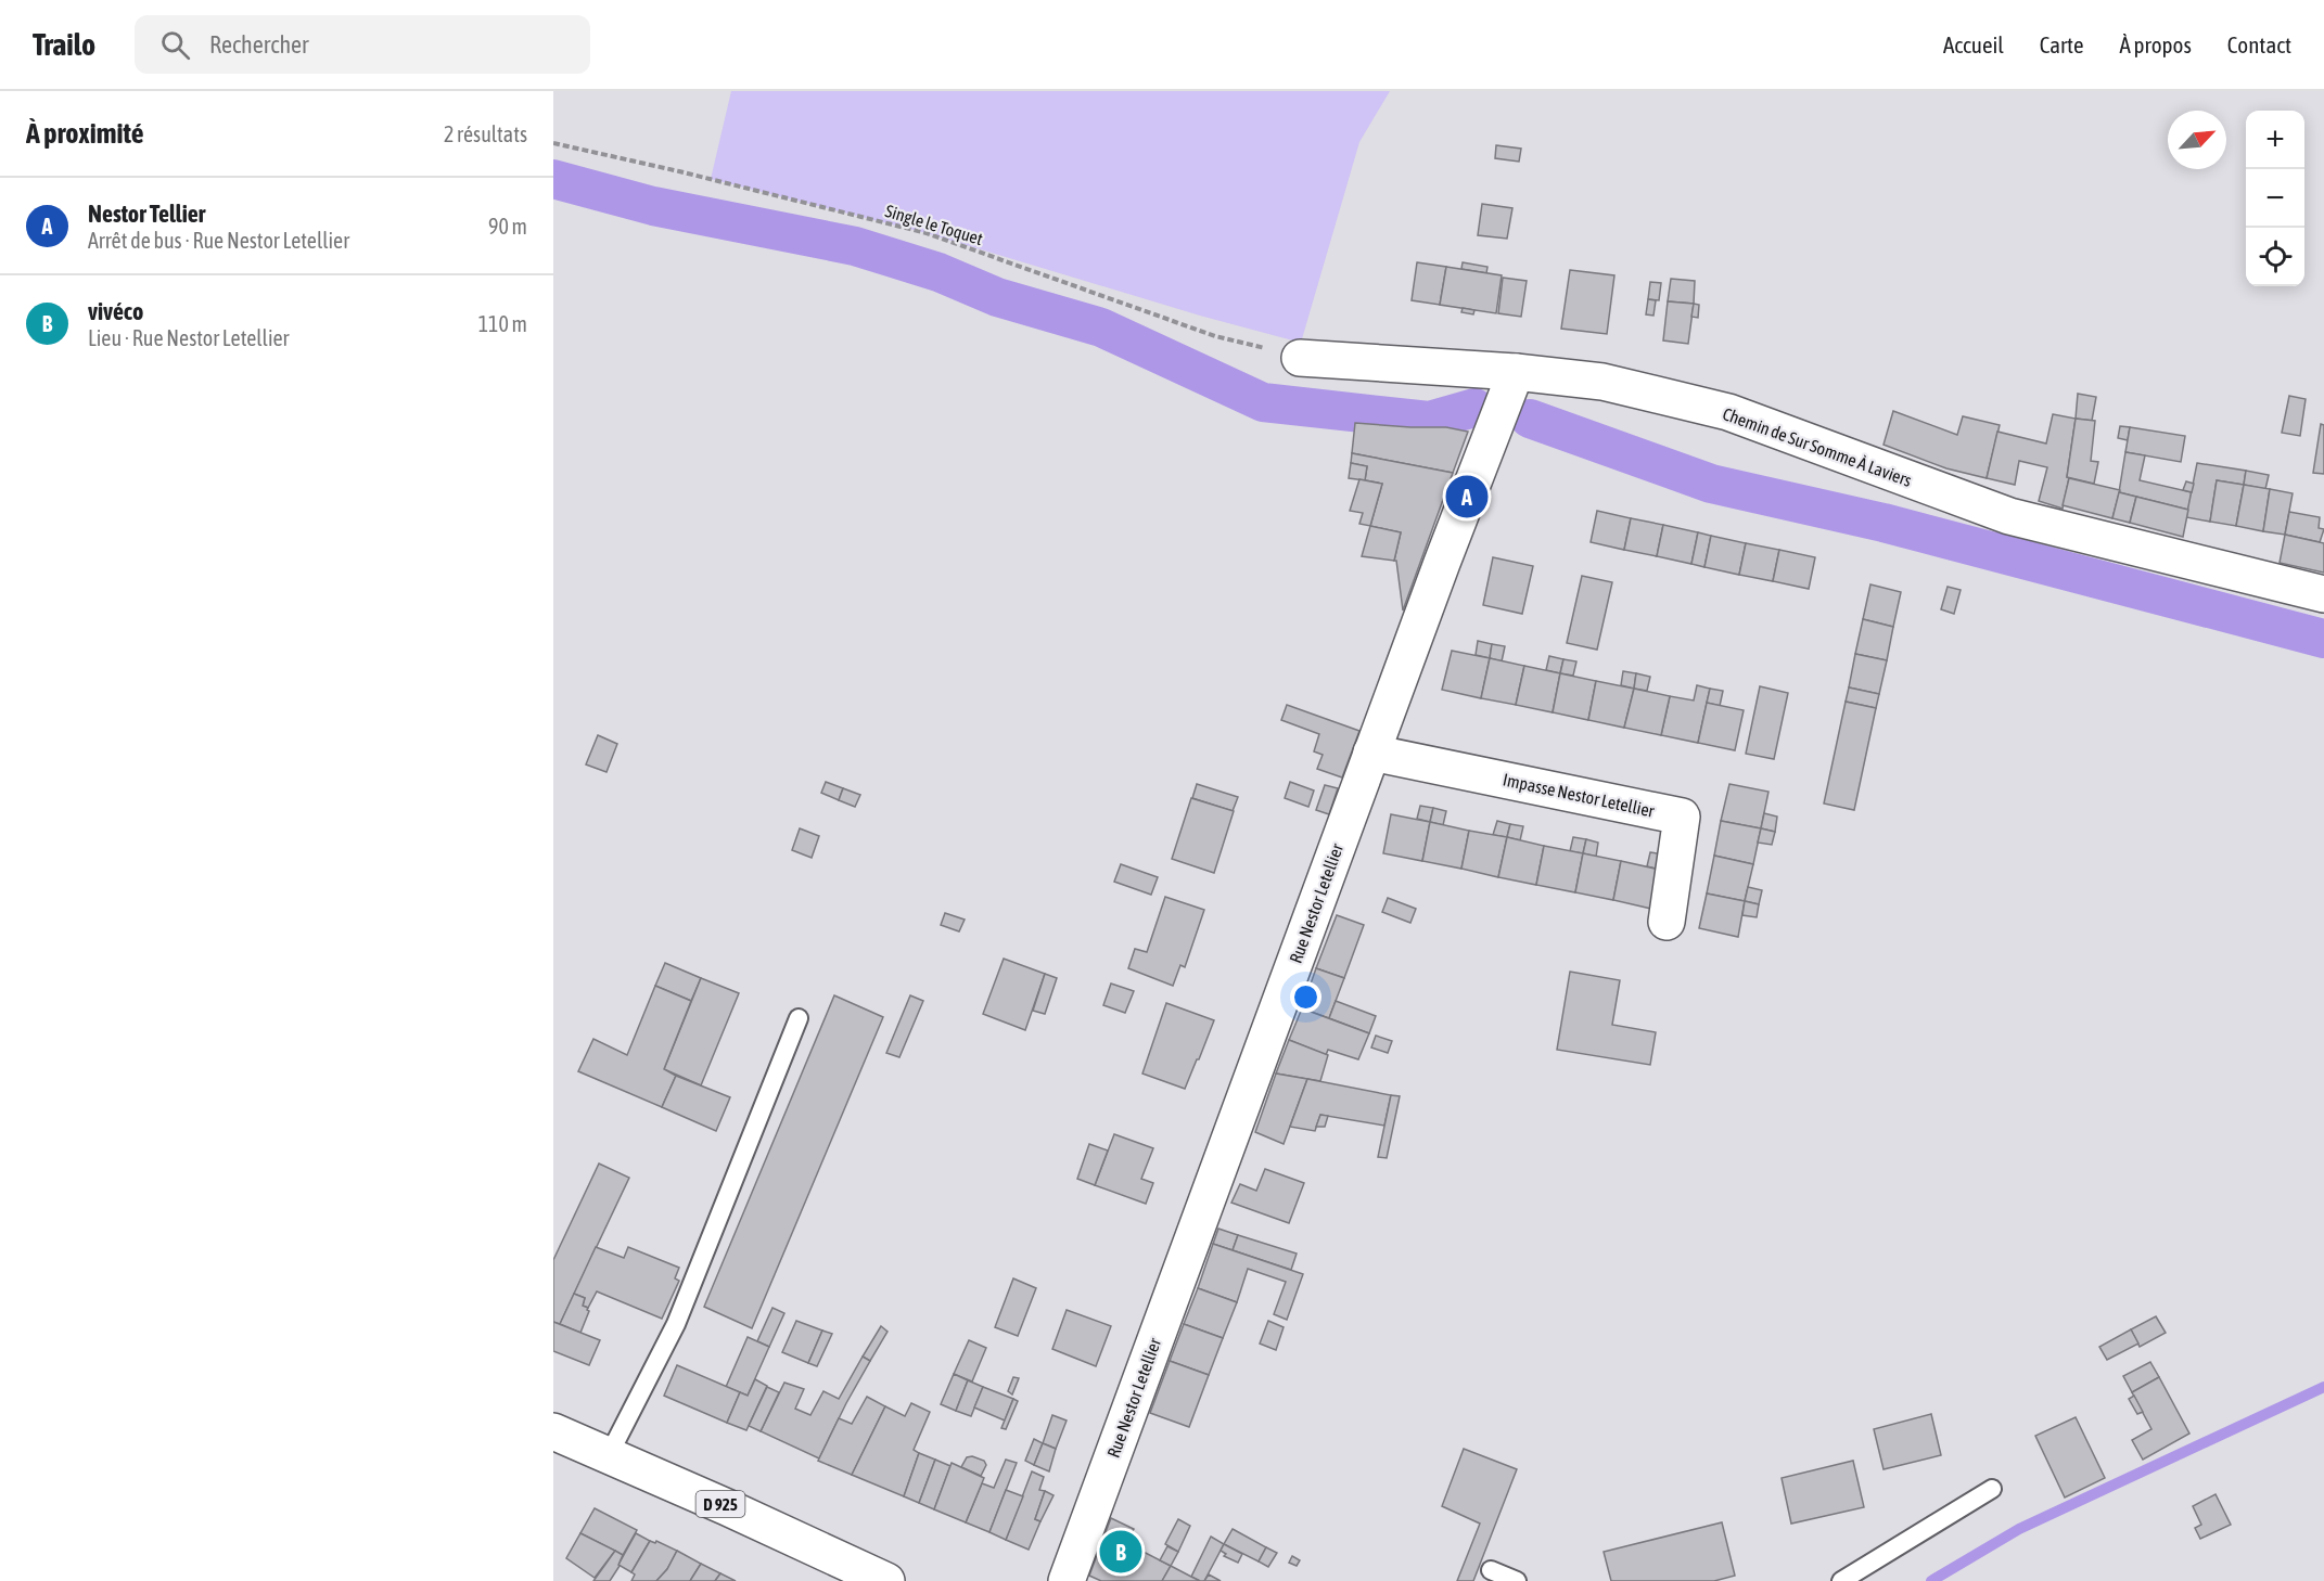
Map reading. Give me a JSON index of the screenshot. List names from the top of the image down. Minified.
{"streets":{"street":["Chemin de Sur Somme À Laviers","Impasse Nestor Letellier","Rue Nestor Letellier","D 925"],"path":["Single le Toquet"]},"crossings":[["Single le Toquet","Chemin de Sur Somme À Laviers"],["Chemin de Sur Somme À Laviers","Rue Nestor Letellier"],["Impasse Nestor Letellier","Rue Nestor Letellier"]],"north":"top right","page":{"header":"Trailo","search":"Rechercher","nav":["Accueil","Carte","À propos","Contact"],"heading":["À proximité","2 résultats"],"map_buttons":["+","−"],"list":[{"mark":"A","name":"Nestor Tellier","note":"Arrêt de bus · Rue Nestor Letellier","value":"90 m"},{"mark":"B","name":"vivéco","note":"Lieu · Rue Nestor Letellier","value":"110 m"}],"pins":["A","B"]}}
